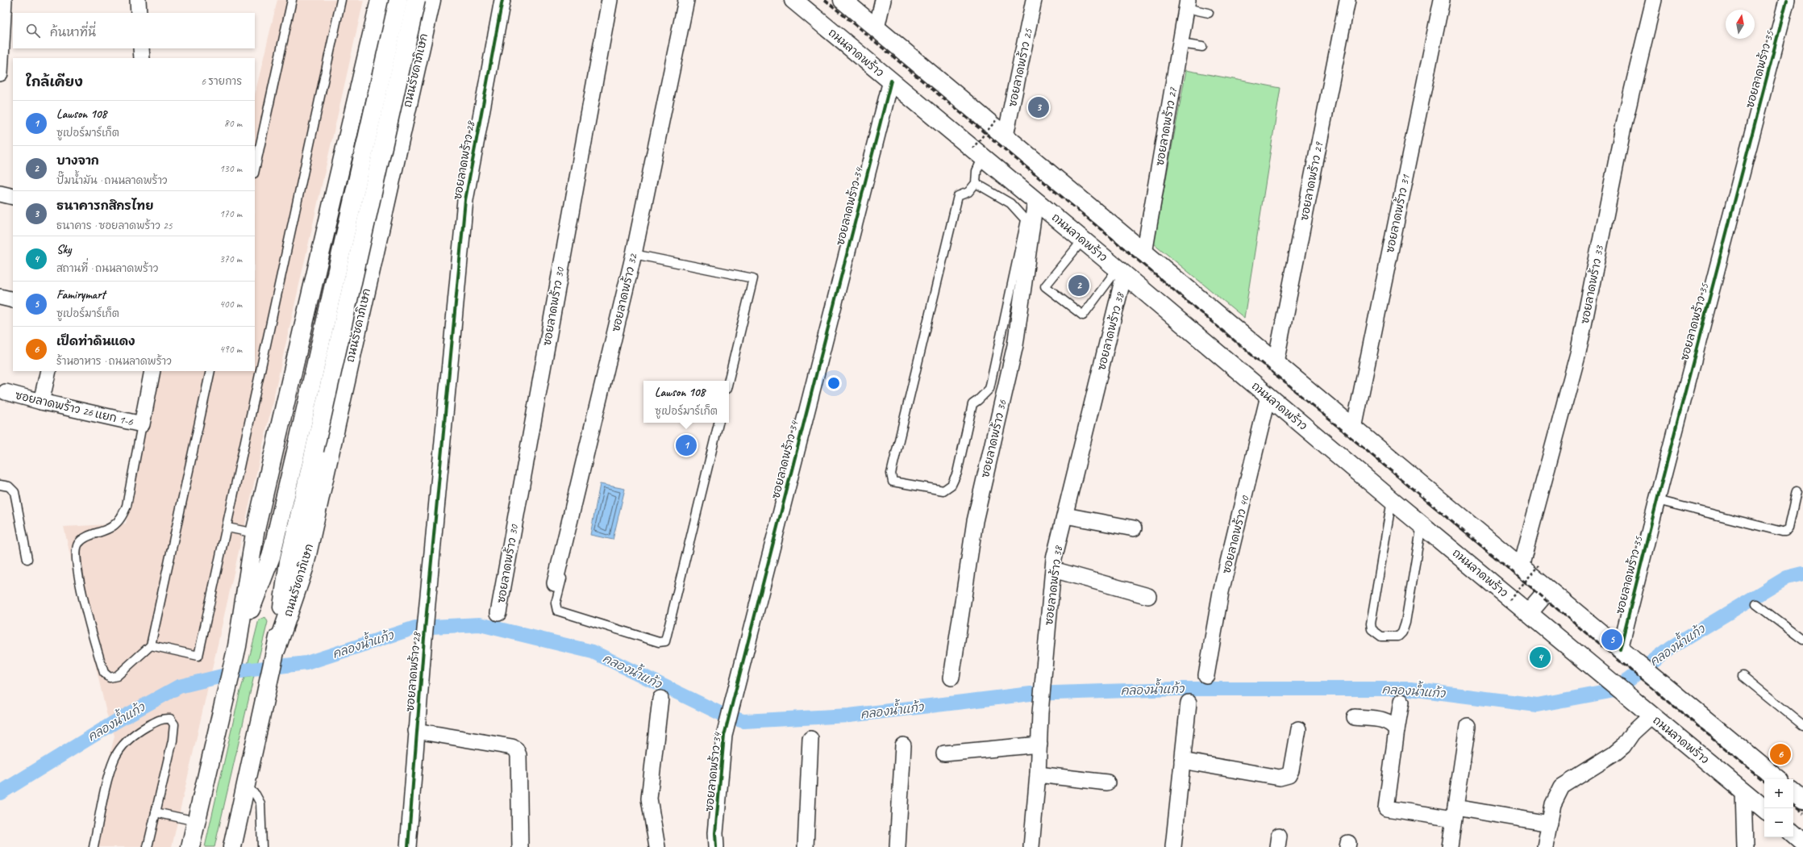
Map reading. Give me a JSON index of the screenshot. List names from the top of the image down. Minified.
{"streets":{"main road":["ถนนลาดพร้าว","ถนนรัชดาภิเษก"],"street":["ซอยลาดพร้าว 25","ซอยลาดพร้าว 35","ซอยลาดพร้าว 27","ซอยลาดพร้าว 28","ซอยลาดพร้าว 29","ซอยลาดพร้าว 34","ซอยลาดพร้าว 31","ซอยลาดพร้าว 33","ซอยลาดพร้าว 32","ซอยลาดพร้าว 30","ซอยลาดพร้าว 38","ซอยลาดพร้าว 26 แยก 1-6","ซอยลาดพร้าว 36","ซอยลาดพร้าว 40"]},"crossings":[["ถนนลาดพร้าว","ซอยลาดพร้าว 34"],["ถนนลาดพร้าว","ซอยลาดพร้าว 38"],["ถนนลาดพร้าว","ซอยลาดพร้าว 36"],["ถนนลาดพร้าว","ซอยลาดพร้าว 40"]],"water":["คลองน้ำแก้ว"],"north":"top","page":{"search":"ค้นหาที่นี่","heading":["ใกล้เคียง","6 รายการ"],"pins":["3","2","1","5","4","6"],"list":[{"mark":"1","name":"Lawson 108","note":"ซูเปอร์มาร์เก็ต","value":"80 m"},{"mark":"2","name":"บางจาก","note":"ปั๊มน้ำมัน · ถนนลาดพร้าว","value":"130 m"},{"mark":"3","name":"ธนาคารกสิกรไทย","note":"ธนาคาร · ซอยลาดพร้าว 25","value":"170 m"},{"mark":"4","name":"Sky","note":"สถานที่ · ถนนลาดพร้าว","value":"370 m"},{"mark":"5","name":"Famirymart","note":"ซูเปอร์มาร์เก็ต","value":"400 m"},{"mark":"6","name":"เป็ดท่าดินแดง","note":"ร้านอาหาร · ถนนลาดพร้าว","value":"490 m"}],"popup":["Lawson 108","ซูเปอร์มาร์เก็ต"],"map_buttons":["+","−"]}}
